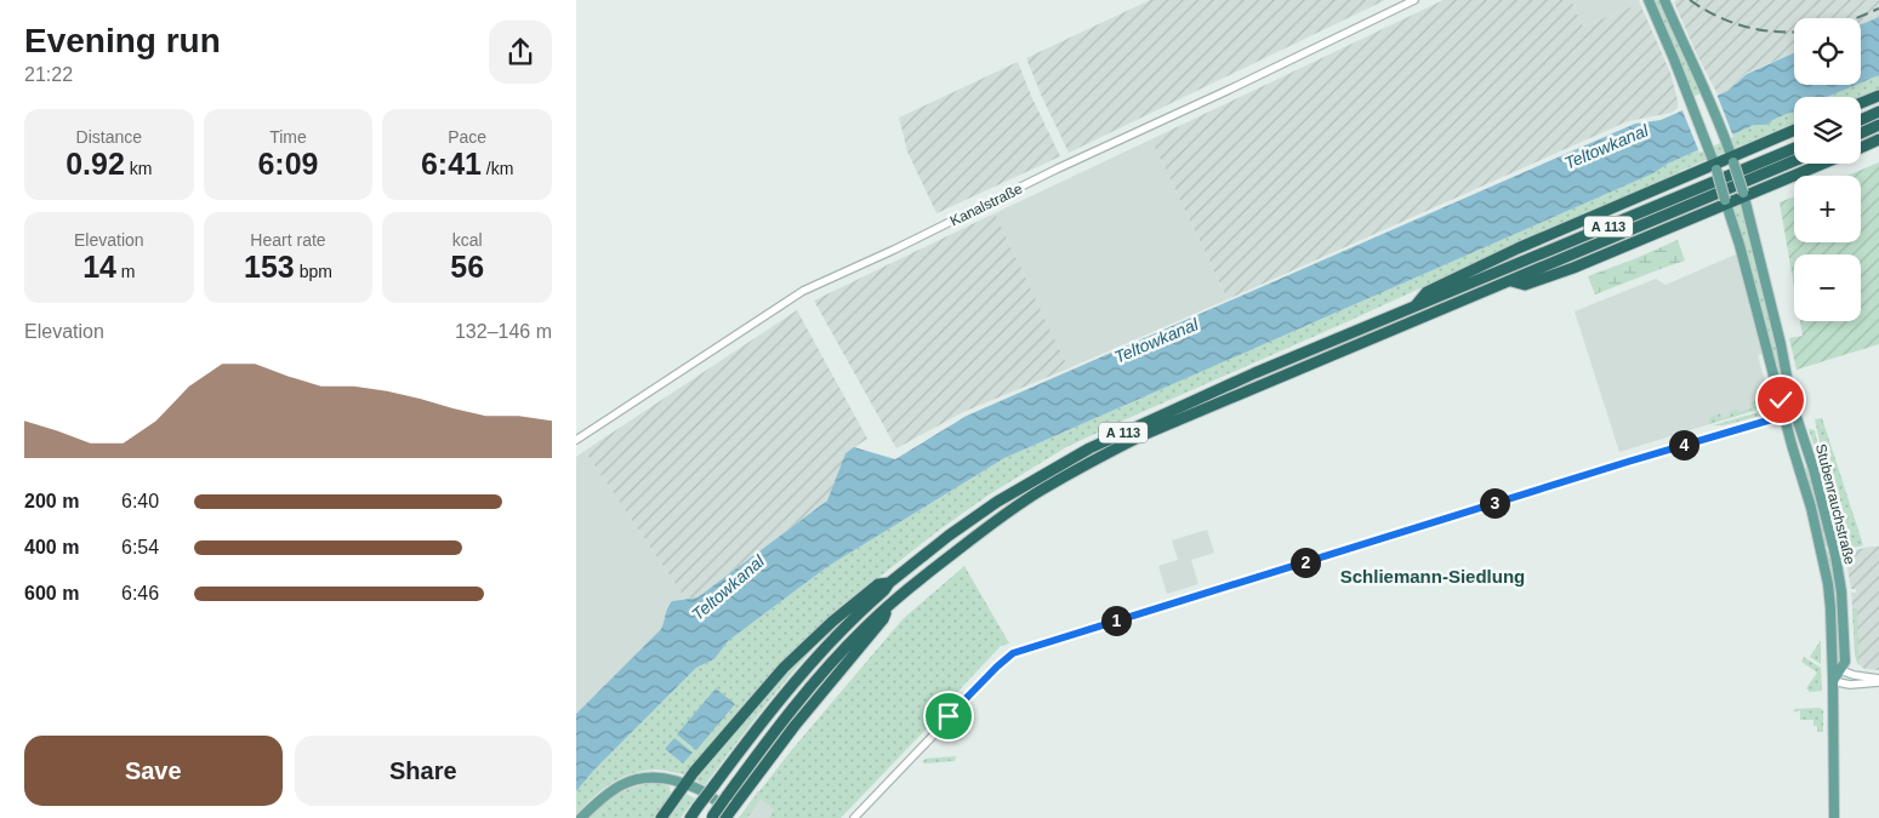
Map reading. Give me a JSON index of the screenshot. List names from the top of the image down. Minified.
{"streets":{"highway":["A 113"],"main road":["Stubenrauchstraße"],"street":["Kanalstraße"]},"districts":["Schliemann-Siedlung"],"water":["Teltowkanal"],"page":{"heading":["Evening run","21:22"],"map_buttons":["+","−"],"stats":[["Distance","0.92 km"],["Time","6:09"],["Pace","6:41 /km"],["Elevation","14 m"],["Heart rate","153 bpm"],["kcal","56"]],"chart":["Elevation","132–146 m"],"pins":["4","3","2","1"],"list":[{"name":"200 m","note":"6:40"},{"name":"400 m","note":"6:54"},{"name":"600 m","note":"6:46"}],"buttons":["Save","Share"]}}
